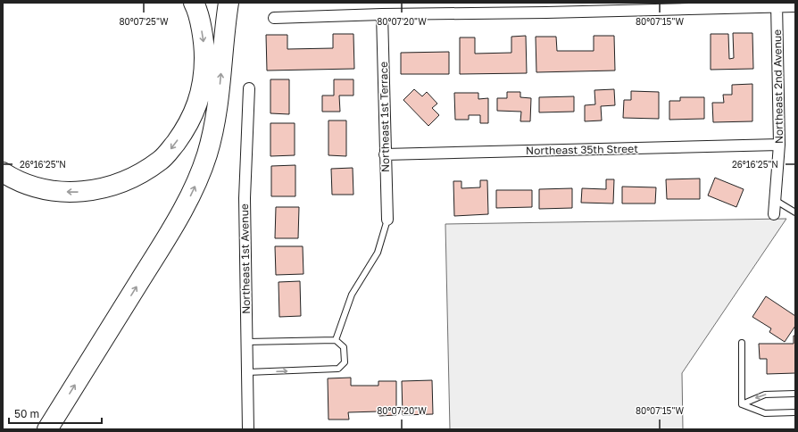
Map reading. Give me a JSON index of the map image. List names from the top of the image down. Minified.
{"streets":{"street":["Northeast 2nd Avenue","Northeast 1st Terrace","Northeast 35th Street","Northeast 1st Avenue"]},"crossings":[["Northeast 2nd Avenue","Northeast 35th Street"],["Northeast 1st Terrace","Northeast 35th Street"]],"scale_bar":"50 m","coordinates":["80°07'25\"W","80°07'20\"W","80°07'15\"W","26°16'25\"N"]}
